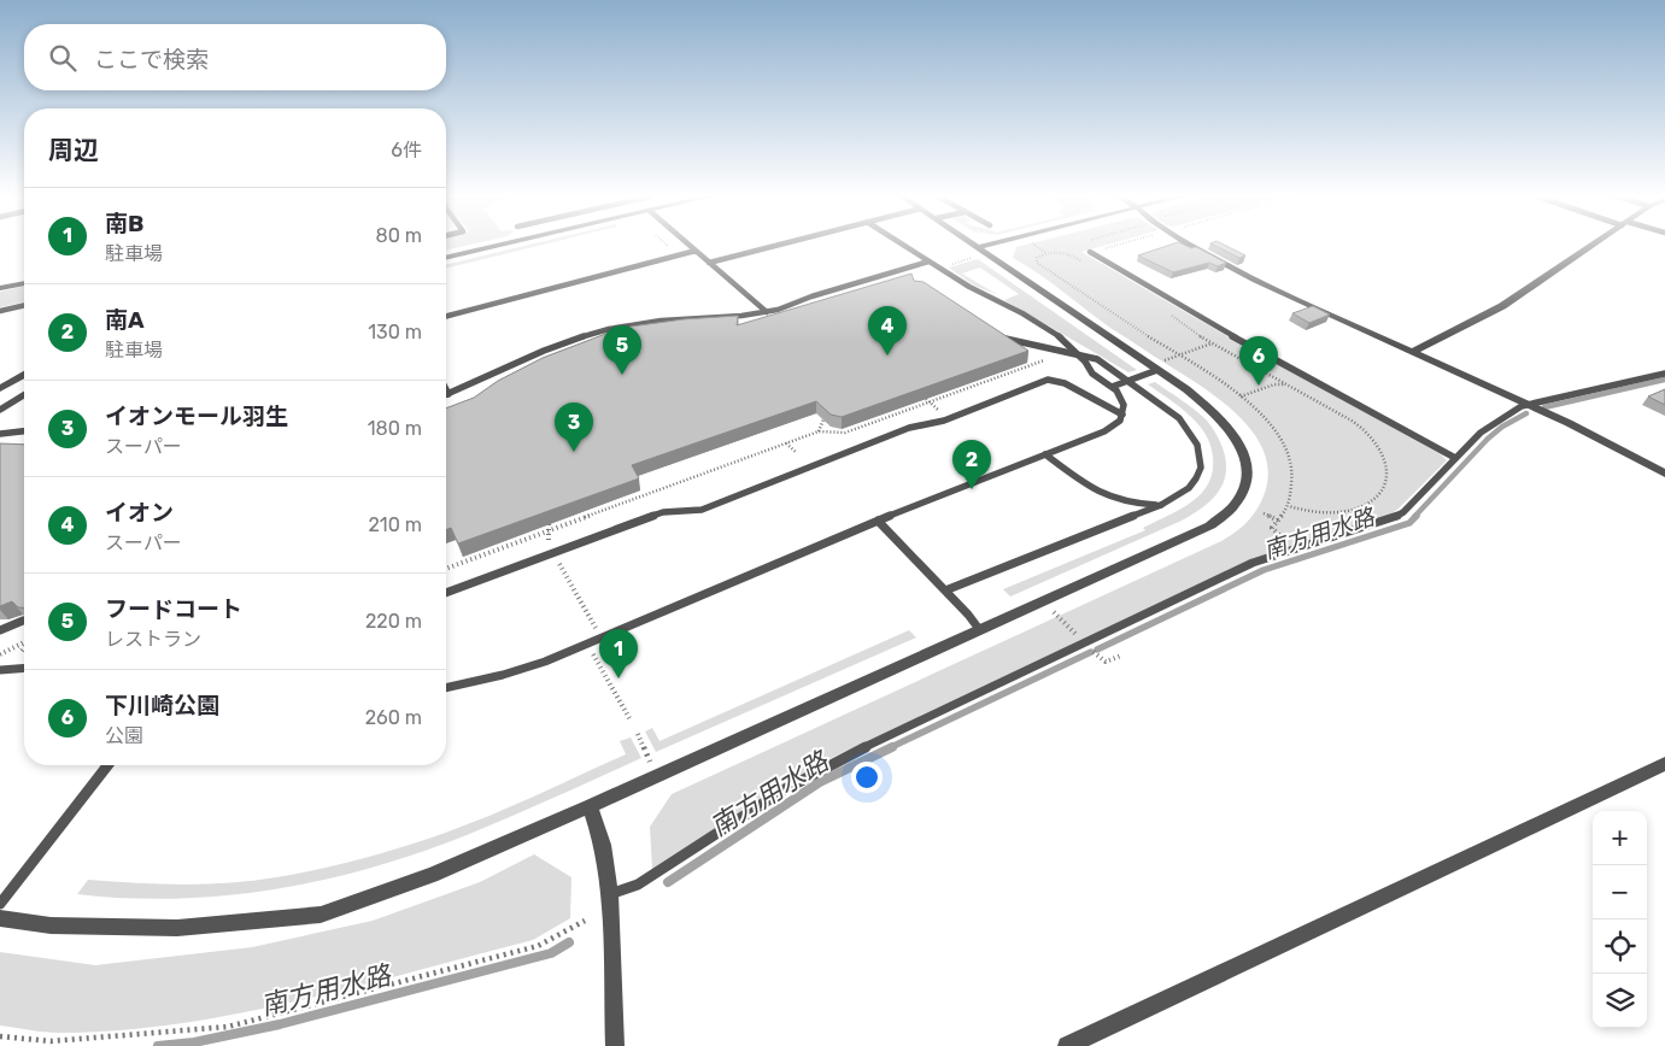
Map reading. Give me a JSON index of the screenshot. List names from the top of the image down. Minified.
{"water":["南方用水路"],"page":{"search":"ここで検索","heading":["周辺","6件"],"list":[{"mark":"1","name":"南B","note":"駐車場","value":"80 m"},{"mark":"2","name":"南A","note":"駐車場","value":"130 m"},{"mark":"3","name":"イオンモール羽生","note":"スーパー","value":"180 m"},{"mark":"4","name":"イオン","note":"スーパー","value":"210 m"},{"mark":"5","name":"フードコート","note":"レストラン","value":"220 m"},{"mark":"6","name":"下川崎公園","note":"公園","value":"260 m"}],"pins":["4","5","6","3","2","1"],"map_buttons":["+","−"]}}
